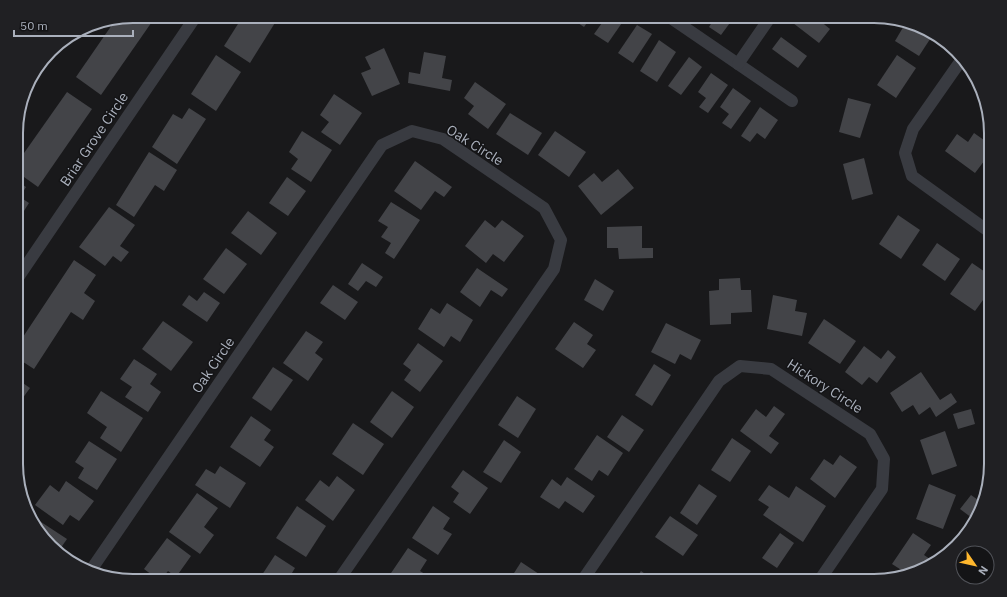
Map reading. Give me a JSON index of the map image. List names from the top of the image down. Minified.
{"streets":{"street":["Briar Grove Circle","Oak Circle","Hickory Circle"]},"scale_bar":"50 m","north":"bottom right"}
